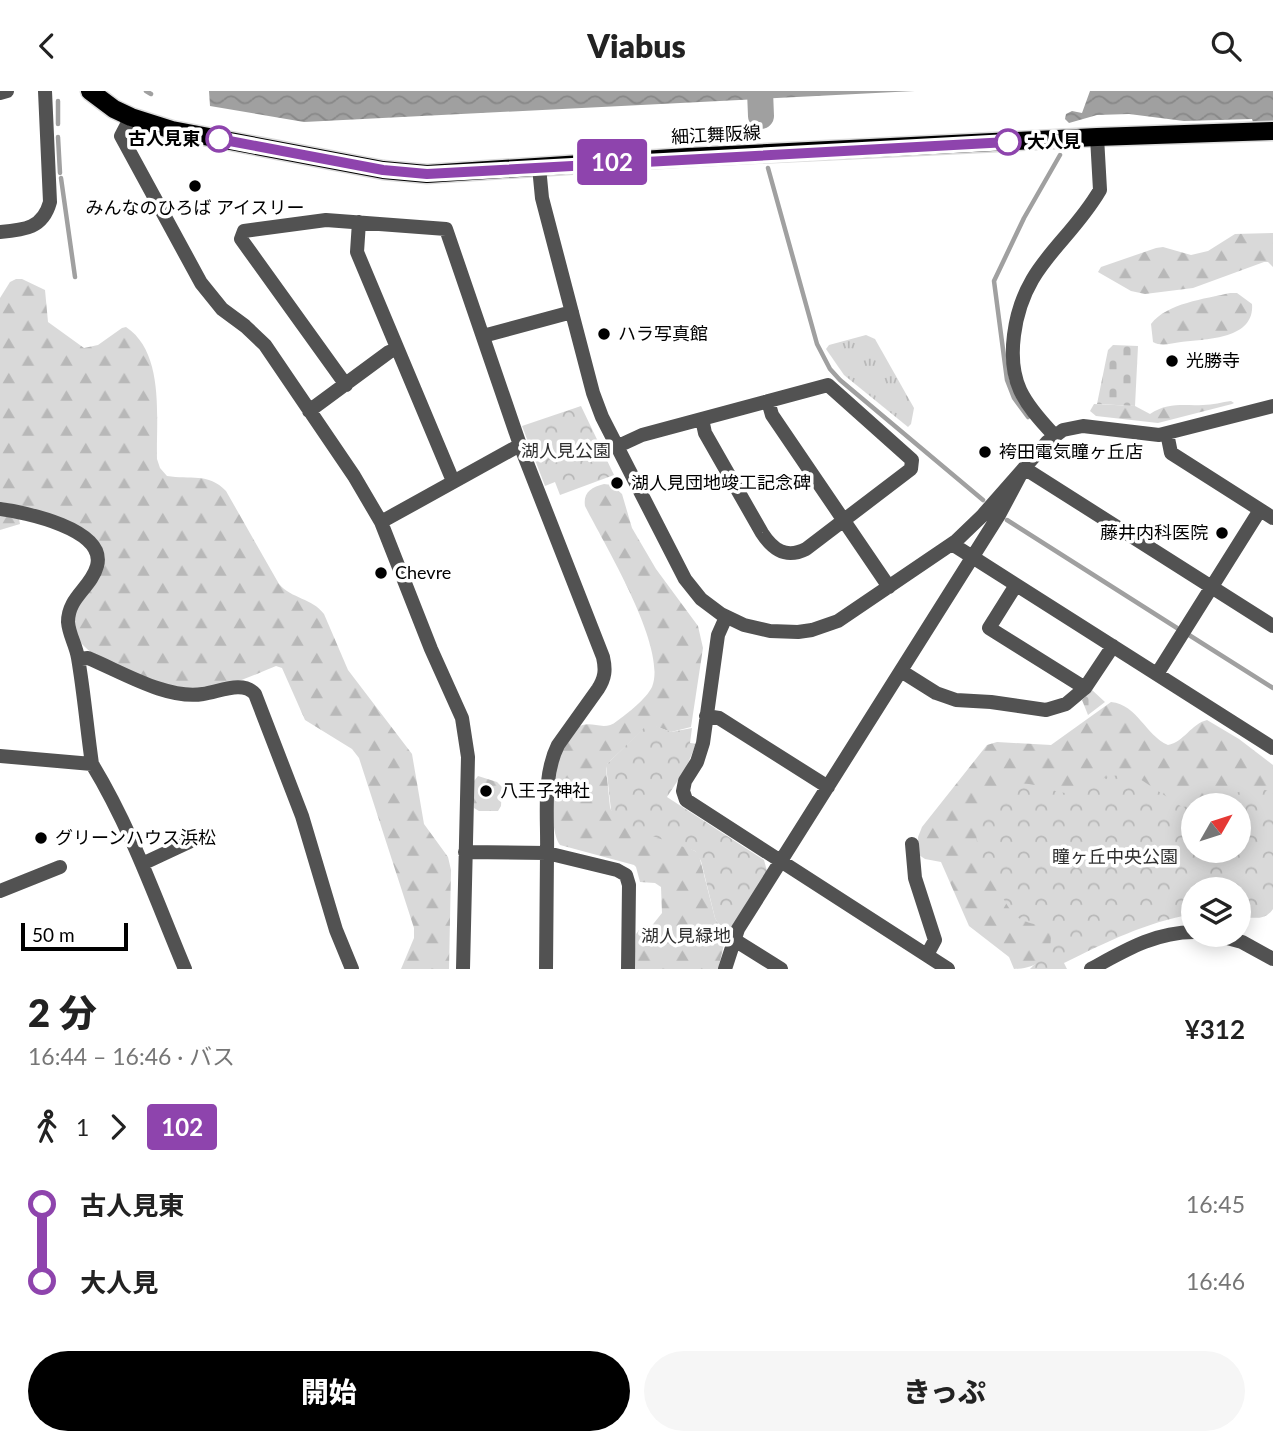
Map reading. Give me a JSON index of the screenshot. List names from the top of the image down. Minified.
{"streets":{"main road":["細江舞阪線"]},"parks":["湖人見公園","瞳ヶ丘中央公園","湖人見緑地"],"places":["古人見東","大人見","みんなのひろば アイスリー","ハラ写真館","光勝寺","袴田電気瞳ヶ丘店","湖人見団地竣工記念碑","藤井内科医院","Chevre","八王子神社","グリーンハウス浜松"],"lines":["bus line 102"],"scale_bar":"50 m","north":"top right","page":{"header":"Viabus","on_map":"102","scale":"50 m","heading":["2 分","16:44 – 16:46 · バス","¥312"],"legs":["1","102"],"list":[{"name":"古人見東","value":"16:45"},{"name":"大人見","value":"16:46"}],"buttons":["開始","きっぷ"]}}
